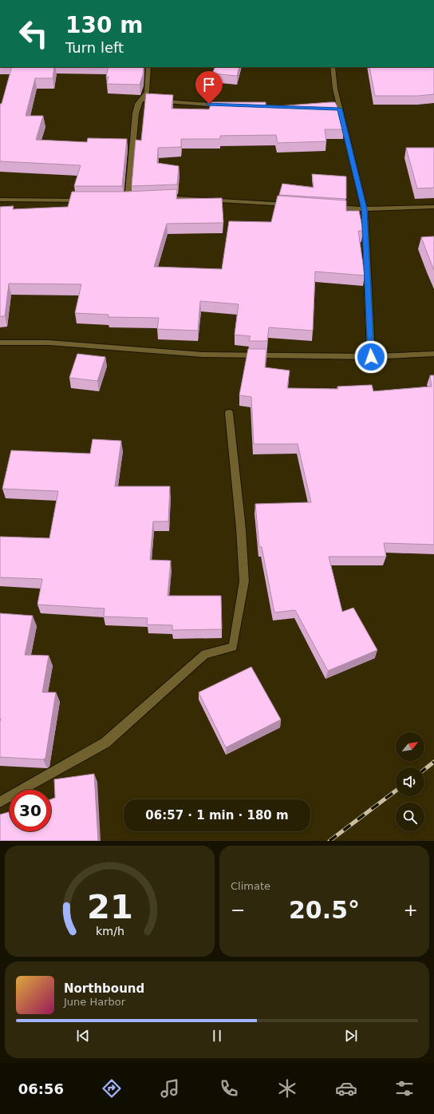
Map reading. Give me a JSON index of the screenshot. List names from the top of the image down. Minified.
{"north":"top right","page":{"turn":["130 m","Turn left"],"limit":"30","trip":"06:57 · 1 min · 180 m","tile":"Climate","heat":["−","20.5°","+"],"song":["Northbound","June Harbor"],"tabs":"06:56","gauge":["21","km/h"]}}
